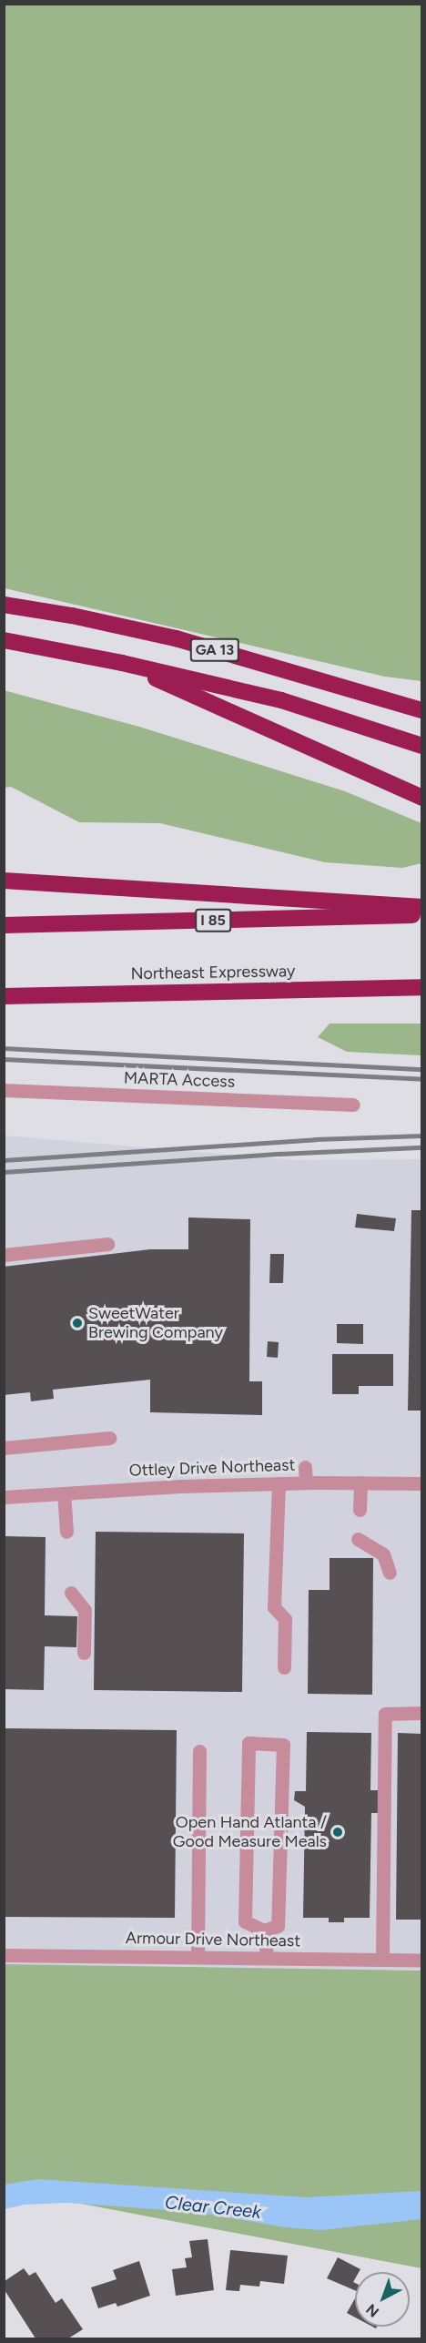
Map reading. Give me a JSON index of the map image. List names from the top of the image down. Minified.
{"streets":{"highway":["GA 13","I 85","Northeast Expressway"],"street":["MARTA Access","Ottley Drive Northeast","Armour Drive Northeast"]},"water":["Clear Creek"],"places":["SweetWater Brewing Company","Open Hand Atlanta / Good Measure Meals"],"north":"bottom left"}
